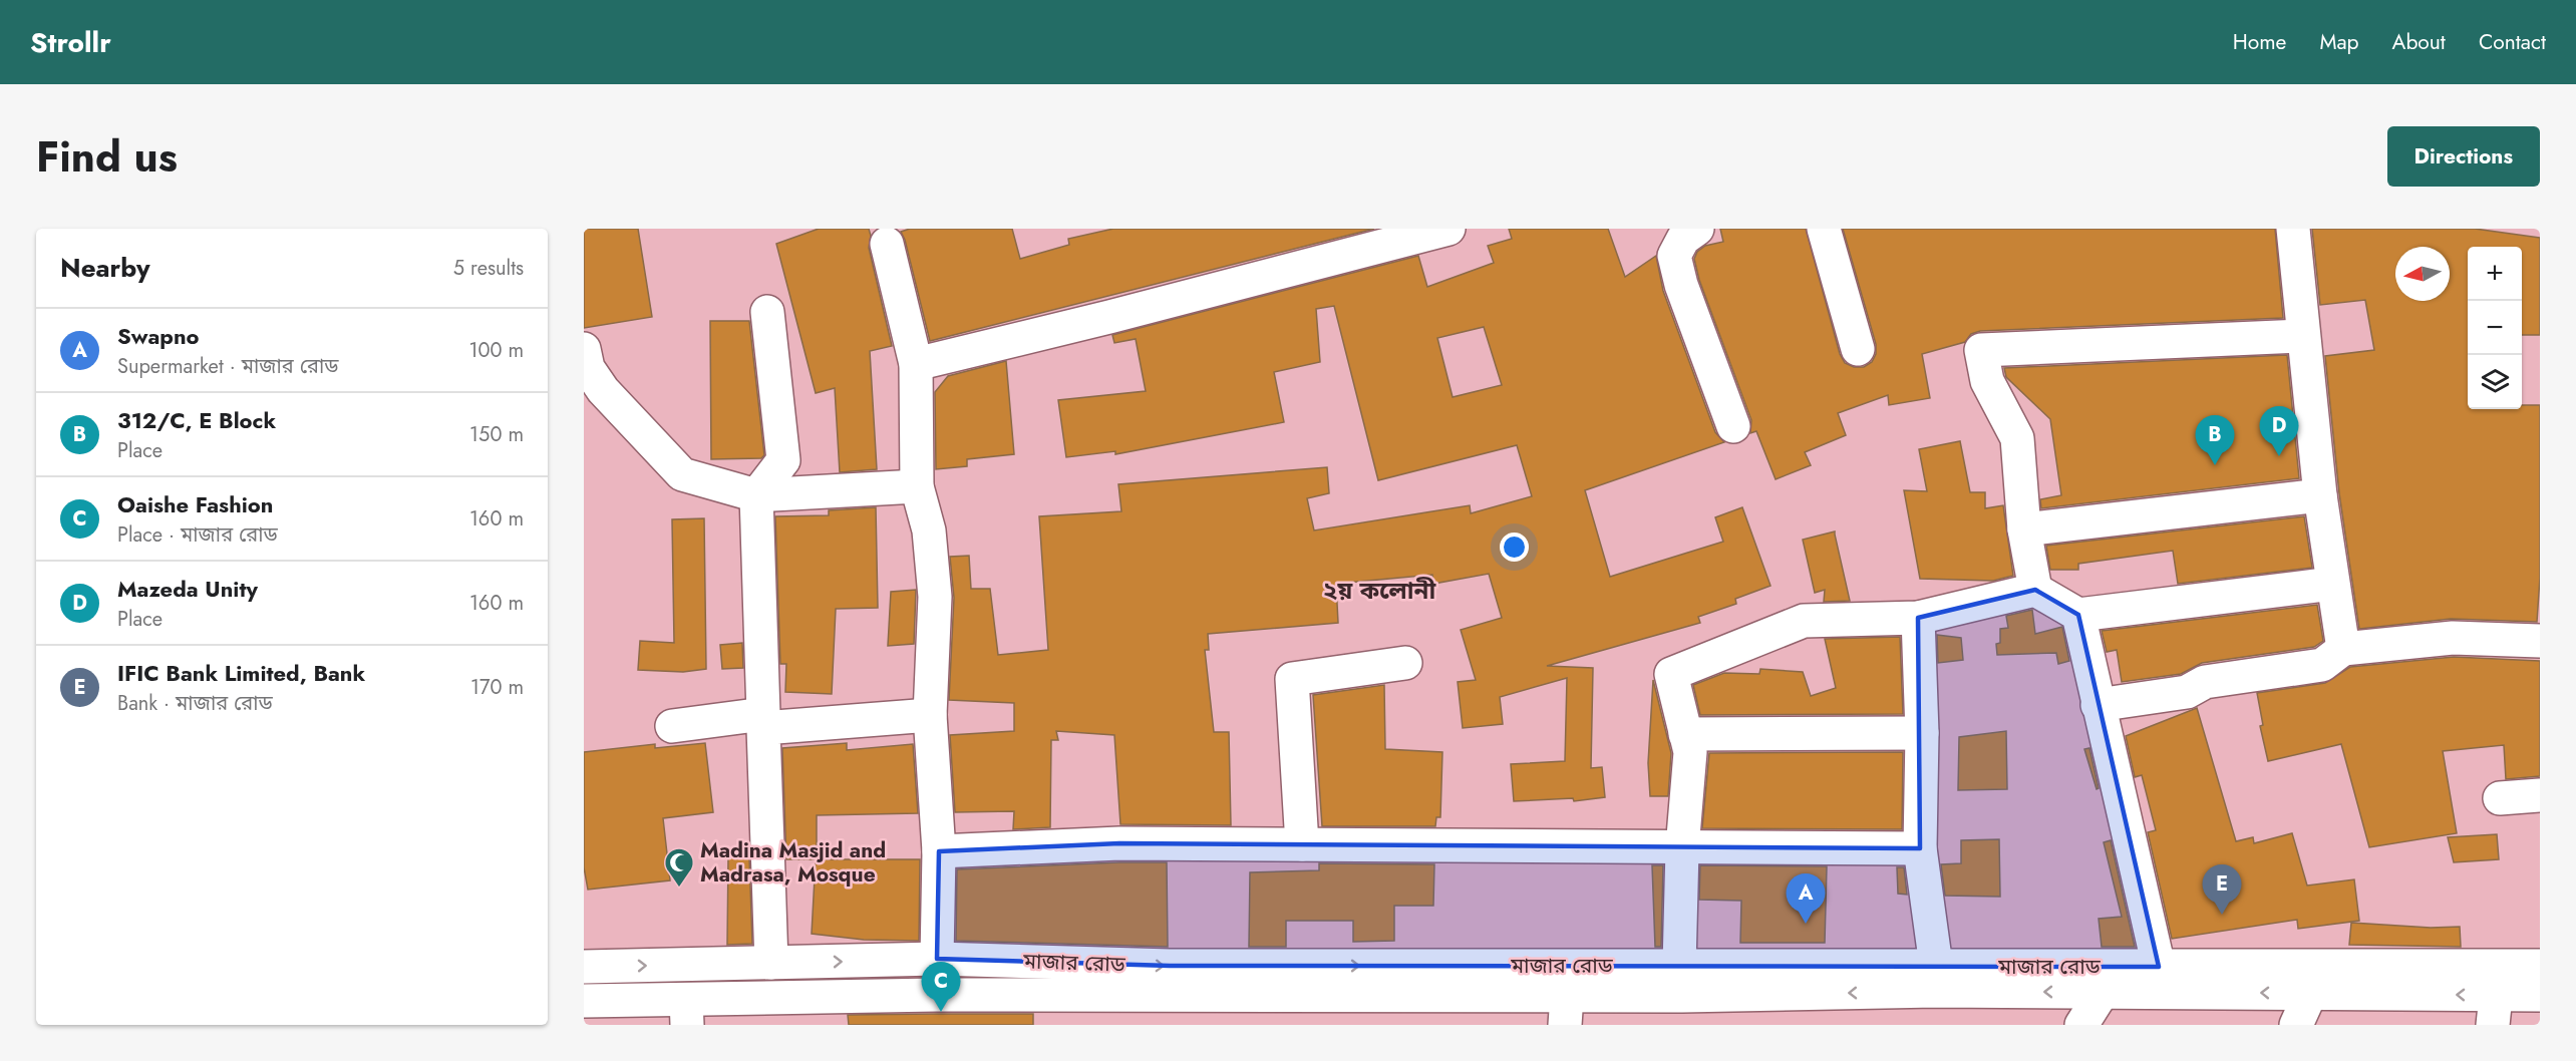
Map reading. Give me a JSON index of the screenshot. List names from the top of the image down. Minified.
{"streets":{"street":["মাজার রোড"]},"districts":["২য় কলোনী"],"places":{"mosque":["Madina Masjid and Madrasa, Mosque"]},"north":"left","page":{"header":"Strollr","nav":["Home","Map","About","Contact"],"title":"Find us","buttons":"Directions","heading":["Nearby","5 results"],"map_buttons":["+","−"],"list":[{"mark":"A","name":"Swapno","note":"Supermarket · মাজার রোড","value":"100 m"},{"mark":"B","name":"312/C, E Block","note":"Place","value":"150 m"},{"mark":"C","name":"Oaishe Fashion","note":"Place · মাজার রোড","value":"160 m"},{"mark":"D","name":"Mazeda Unity","note":"Place","value":"160 m"},{"mark":"E","name":"IFIC Bank Limited, Bank","note":"Bank · মাজার রোড","value":"170 m"}],"pins":["D","B","E","A","C"]}}
